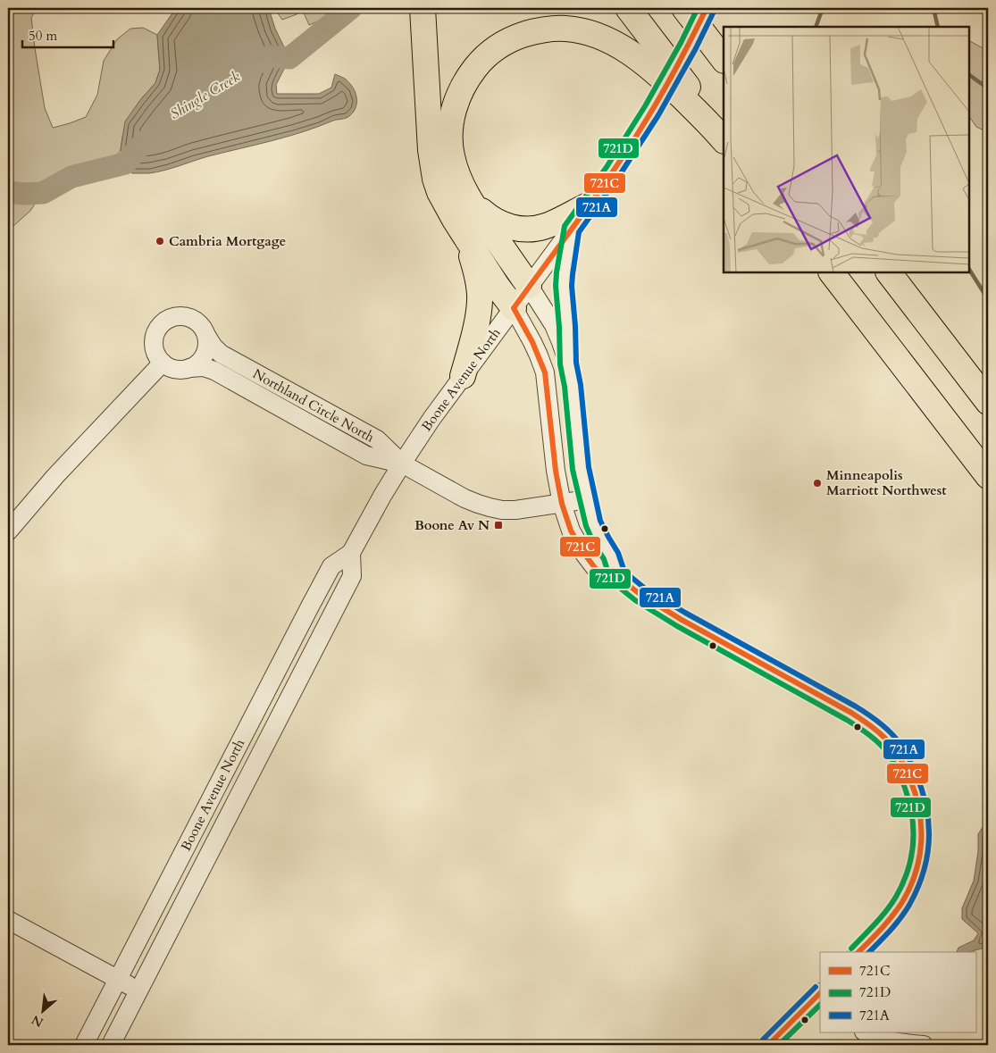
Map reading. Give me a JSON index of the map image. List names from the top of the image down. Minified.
{"streets":{"street":["Boone Avenue North","Northland Circle North"]},"crossings":[["Boone Avenue North","Northland Circle North"]],"water":["Shingle Creek"],"places":{"other":["Cambria Mortgage","Minneapolis Marriott Northwest"],"transit":["Boone Av N"]},"lines":["transit line 721C","transit line 721D","transit line 721A"],"legend":["721C","721D","721A"],"scale_bar":"50 m","north":"bottom left"}
